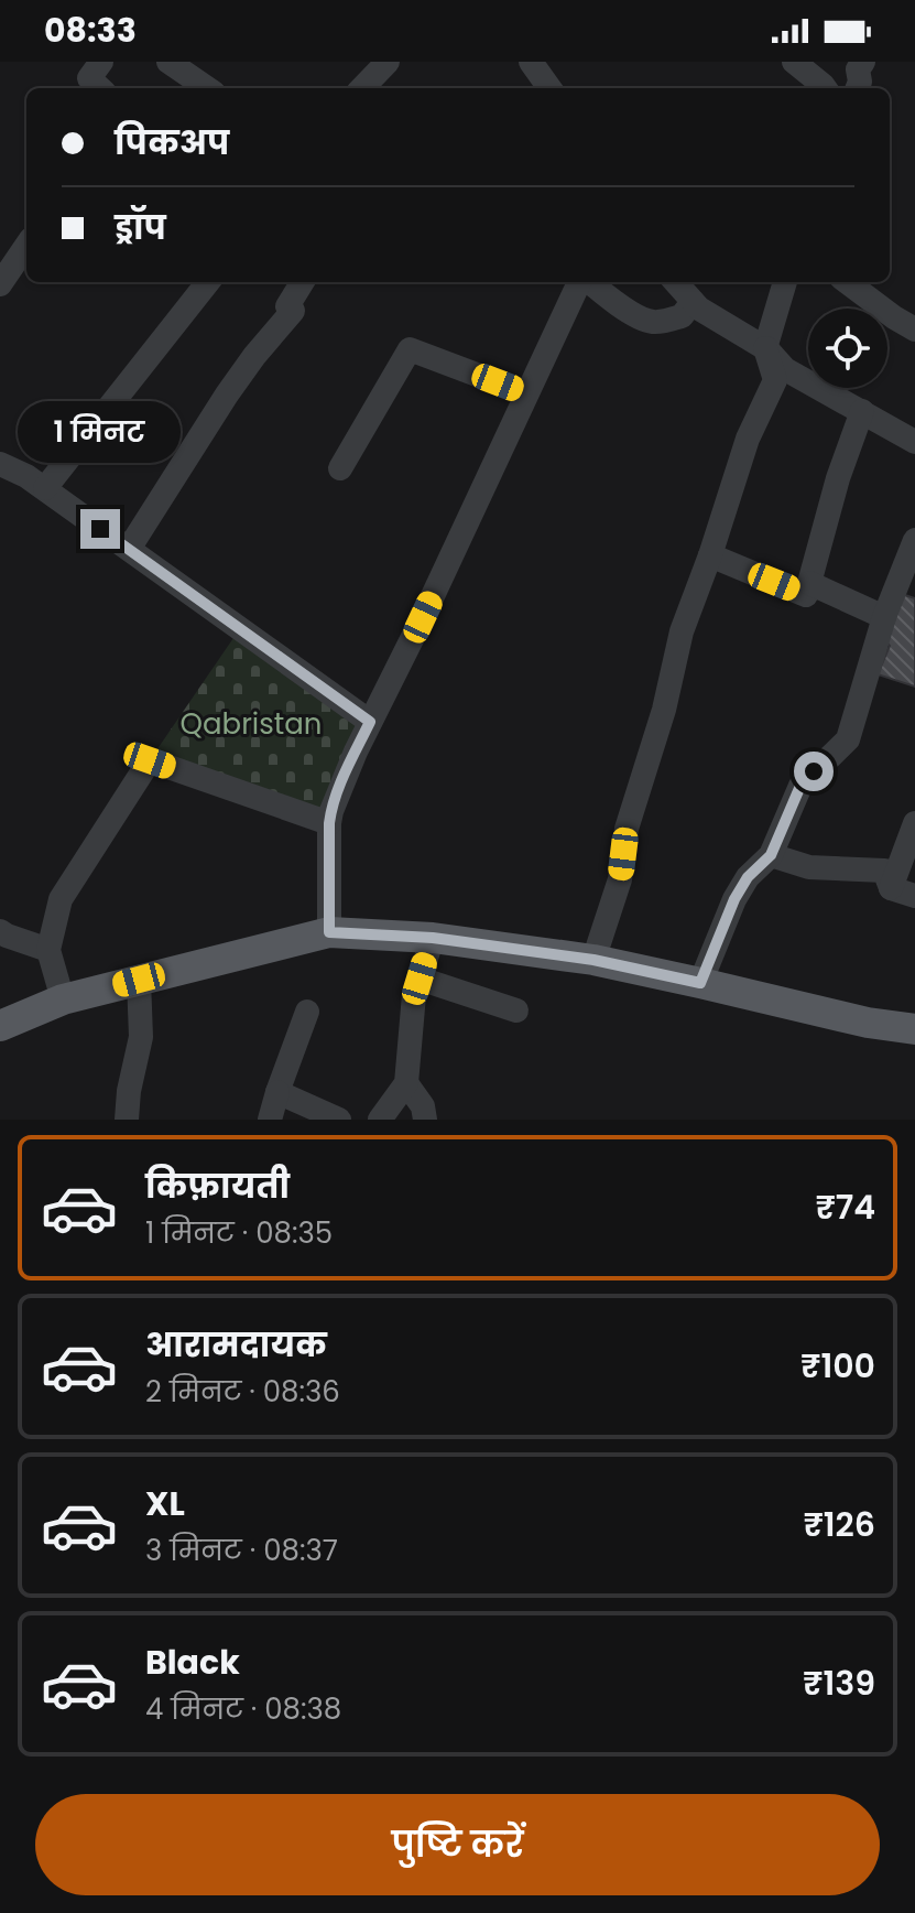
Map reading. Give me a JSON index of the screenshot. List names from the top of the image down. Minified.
{"parks":["Qabristan"],"page":{"status":"08:33","banner":["पिकअप","ड्रॉप"],"bubble":"1 मिनट","list":[{"name":"किफ़ायती","note":"1 मिनट · 08:35","value":"₹74"},{"name":"आरामदायक","note":"2 मिनट · 08:36","value":"₹100"},{"name":"XL","note":"3 मिनट · 08:37","value":"₹126"},{"name":"Black","note":"4 मिनट · 08:38","value":"₹139"}],"buttons":"पुष्टि करें"}}
